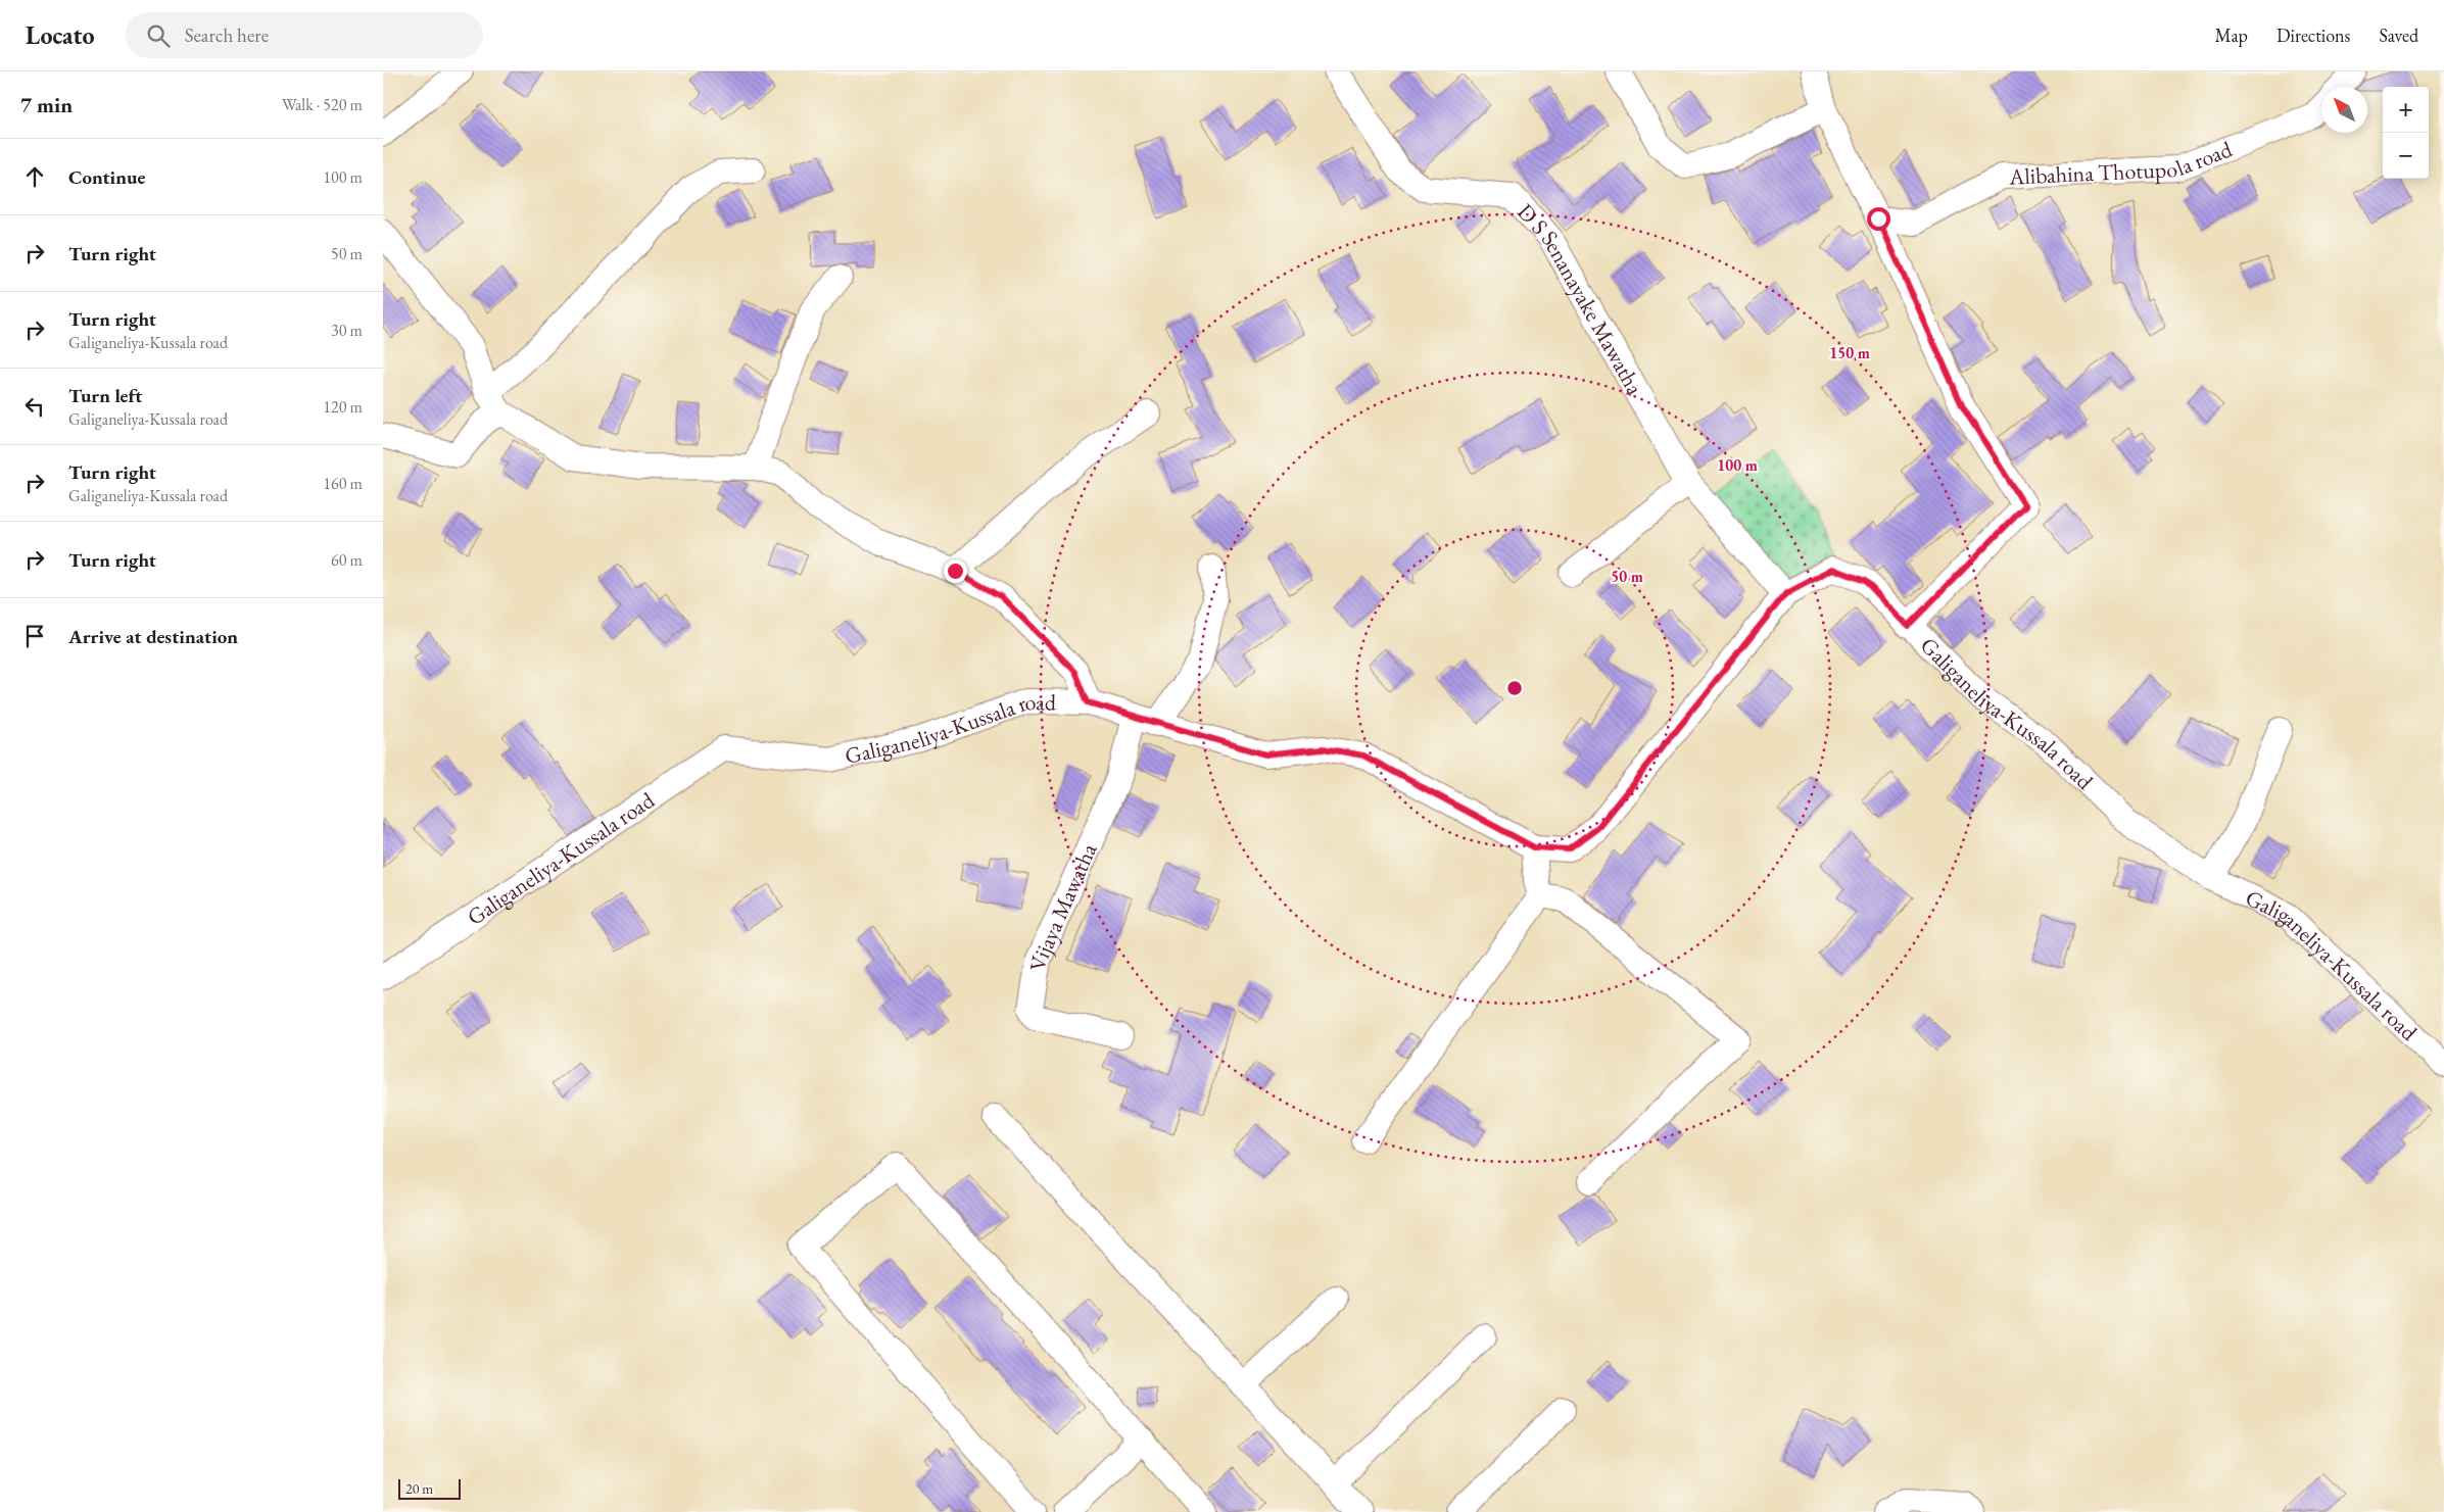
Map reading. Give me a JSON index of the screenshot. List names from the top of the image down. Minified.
{"streets":{"street":["Alibahina Thotupola road","D S Senanayake Mawatha","Galiganeliya-Kussala road","Vijaya Mawatha"]},"crossings":[["D S Senanayake Mawatha","Galiganeliya-Kussala road"],["Galiganeliya-Kussala road","Vijaya Mawatha"]],"scale_bar":"20 m","north":"top left","page":{"header":"Locato","search":"Search here","nav":["Map","Directions","Saved"],"heading":["7 min","Walk · 520 m"],"map_buttons":["+","−"],"list":[["Continue","100 m"],["Turn right","50 m"],["Turn right","Galiganeliya-Kussala road","30 m"],["Turn left","Galiganeliya-Kussala road","120 m"],["Turn right","Galiganeliya-Kussala road","160 m"],["Turn right","60 m"],"Arrive at destination"],"scale":"20 m"},"rings":["150 m","100 m","50 m"]}
